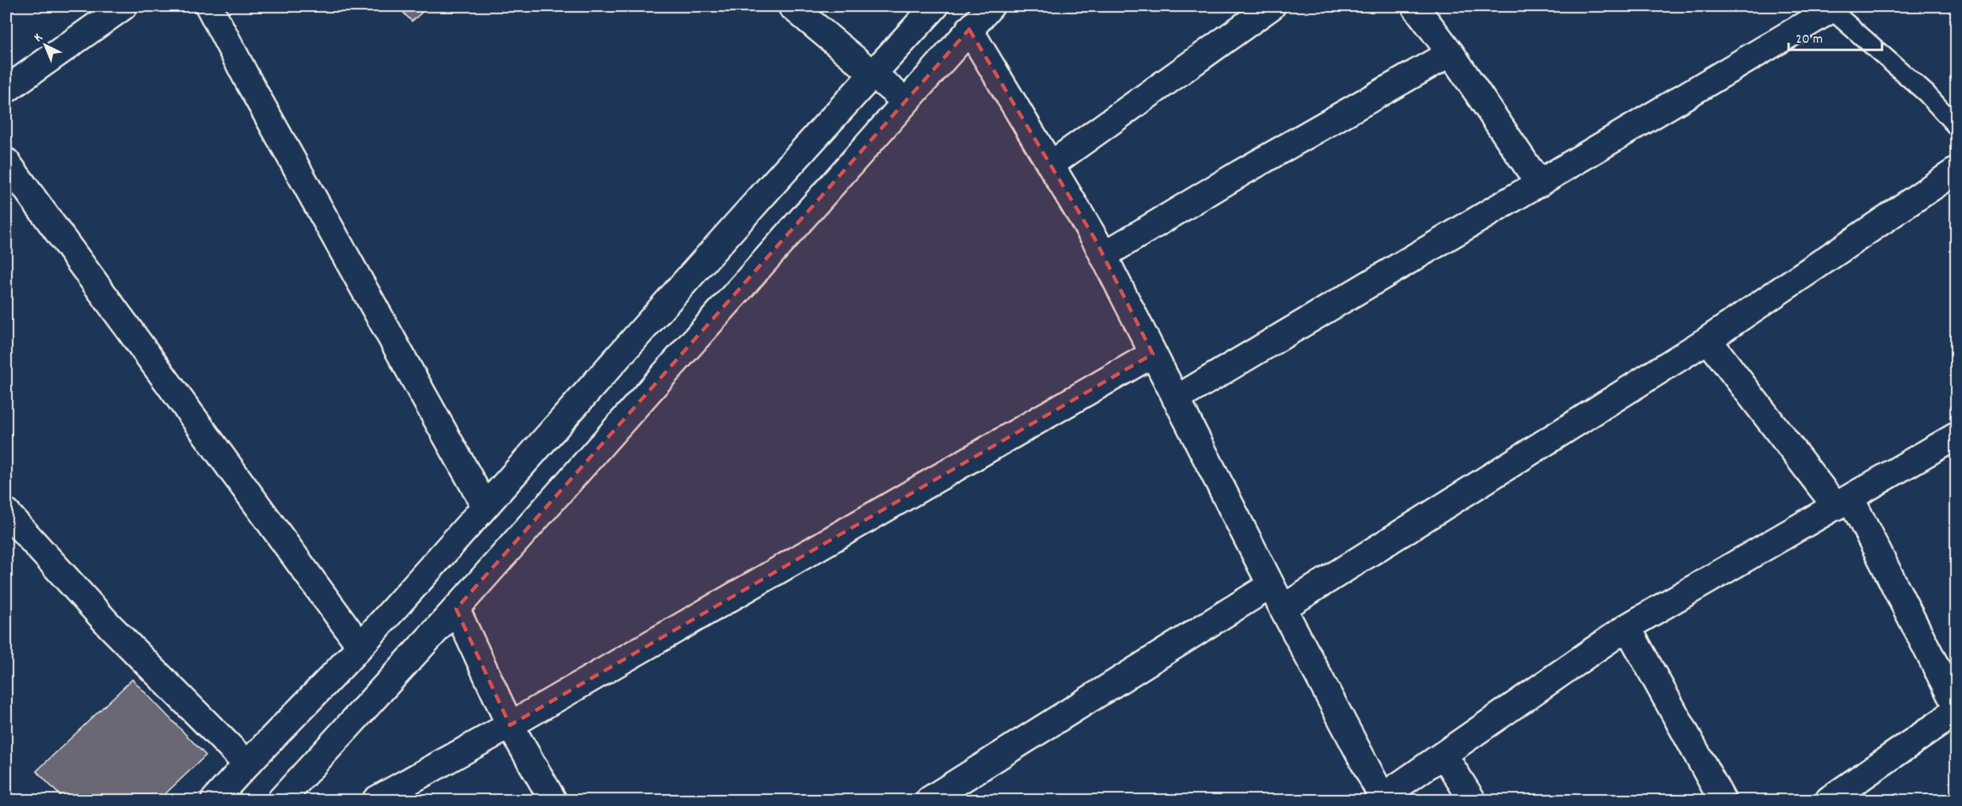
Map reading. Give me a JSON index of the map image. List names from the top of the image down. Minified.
{"scale_bar":"20 m","north":"top left"}
